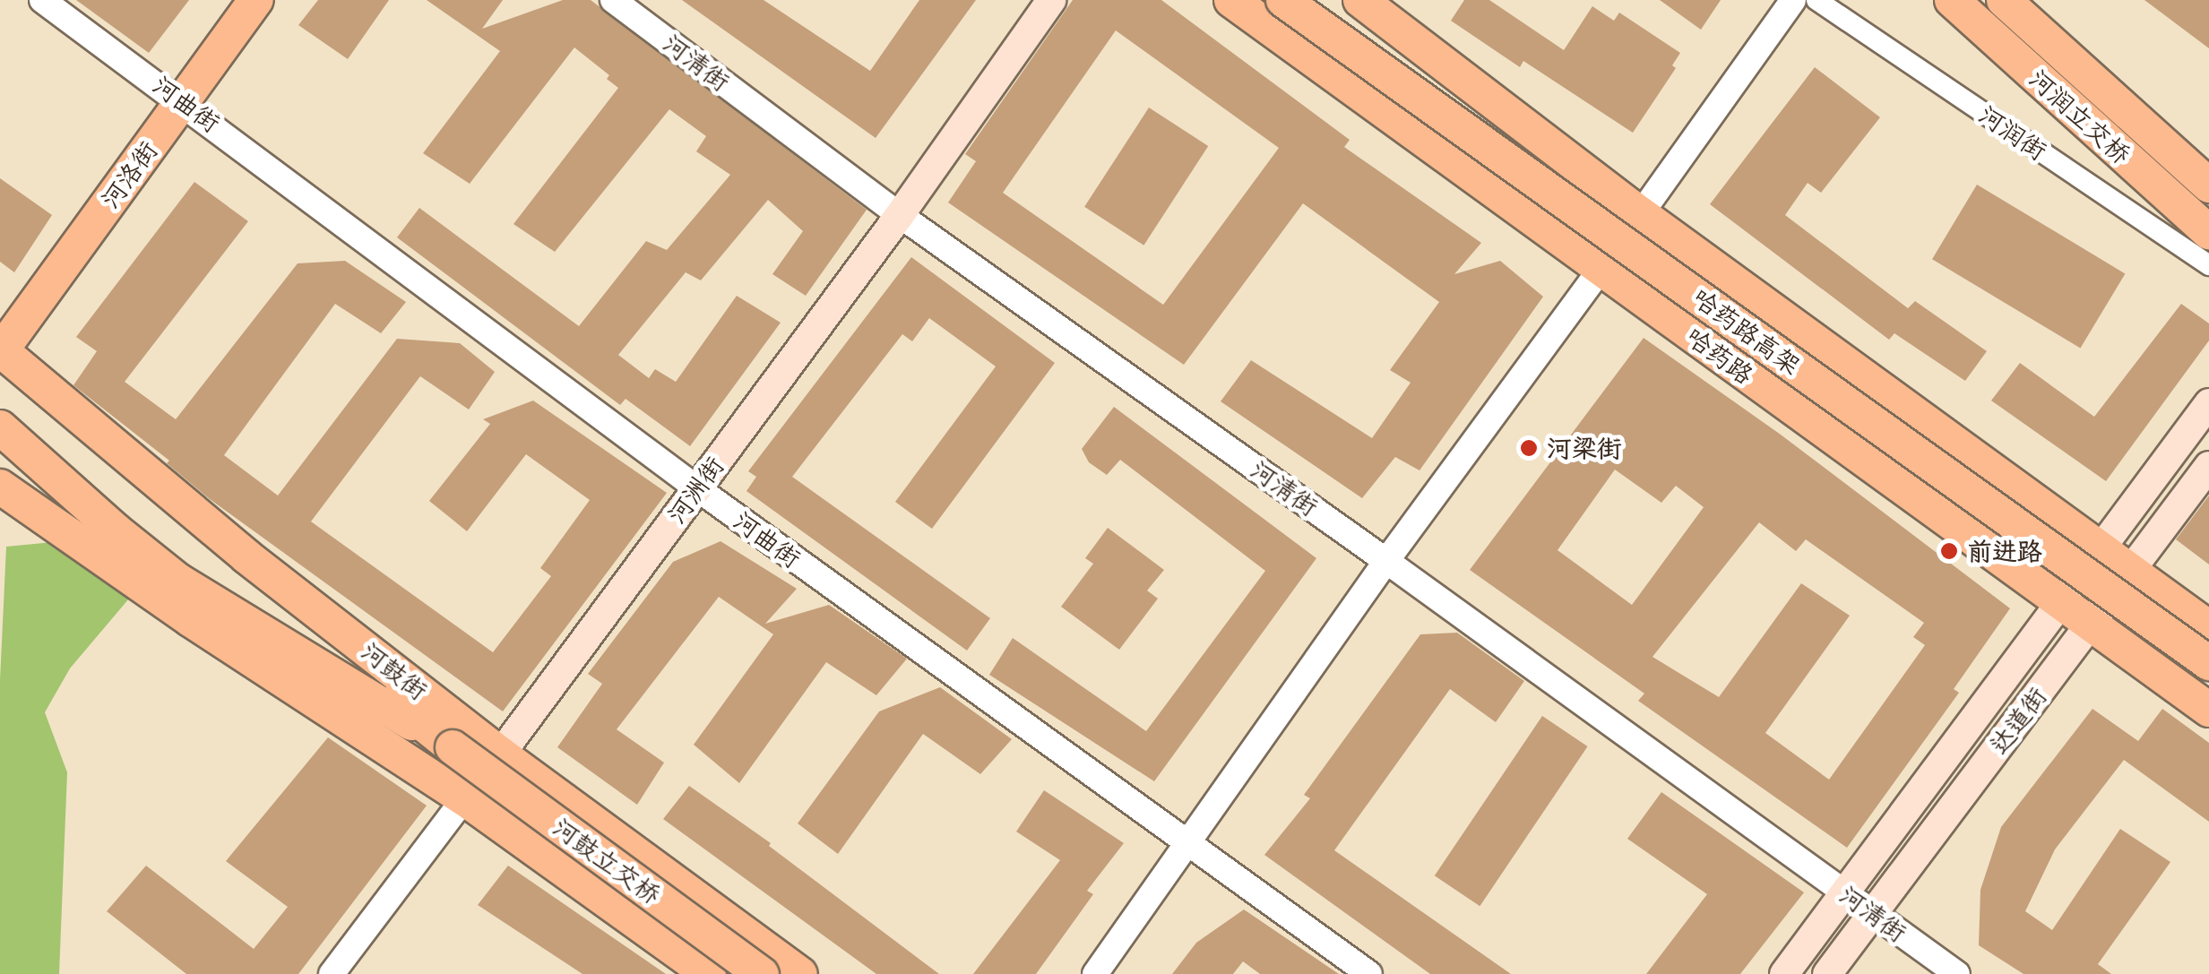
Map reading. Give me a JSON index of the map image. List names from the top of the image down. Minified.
{"streets":{"highway":["河润立交桥","河洛街","哈药路高架","哈药路","河鼓街","河鼓立交桥"],"main road":["河洲街","达道街"],"street":["河清街","河曲街","河润街"]},"crossings":[["河清街","河洲街"],["河清街","达道街"],["河曲街","河洛街"],["河曲街","河洲街"],["河洛街","河鼓街"],["哈药路","达道街"],["河洲街","河鼓街"]],"places":["河梁街","前进路"]}
